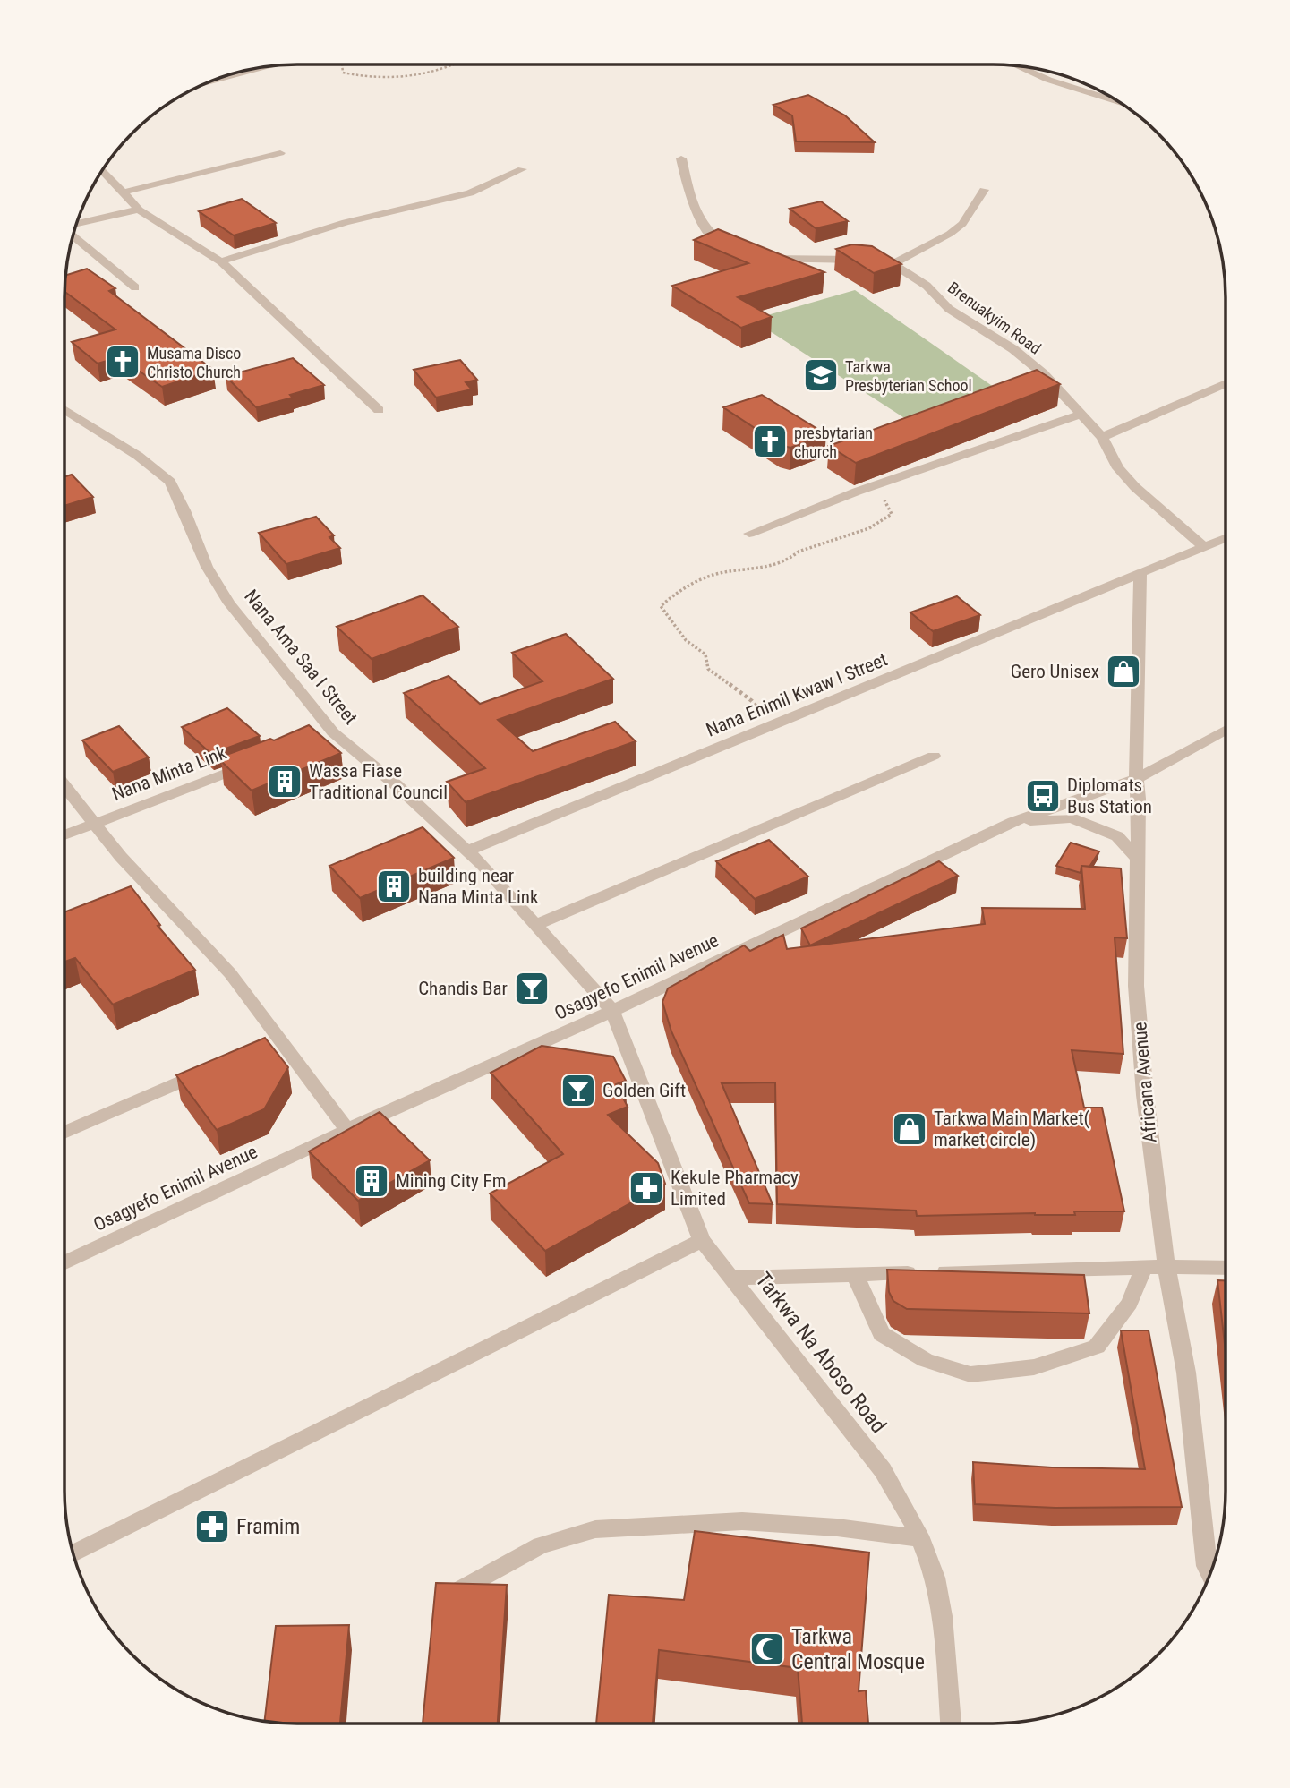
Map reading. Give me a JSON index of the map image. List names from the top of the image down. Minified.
{"streets":{"street":["Brenuakyim Road","Nana Ama Saa I Street","Nana Enimil Kwaw I Street","Nana Minta Link","Osagyefo Enimil Avenue","Africana Avenue","Tarkwa Na Aboso Road"]},"crossings":[["Brenuakyim Road","Nana Enimil Kwaw I Street"],["Nana Ama Saa I Street","Nana Enimil Kwaw I Street"],["Nana Ama Saa I Street","Osagyefo Enimil Avenue"],["Nana Ama Saa I Street","Tarkwa Na Aboso Road"],["Nana Enimil Kwaw I Street","Africana Avenue"],["Osagyefo Enimil Avenue","Africana Avenue"],["Osagyefo Enimil Avenue","Tarkwa Na Aboso Road"]],"places":{"church":["Musama Disco Christo Church","presbytarian church"],"school or university":["Tarkwa Presbyterian School"],"shop":["Gero Unisex","Tarkwa Main Market( market circle)"],"building":["Wassa Fiase Traditional Council","building near Nana Minta Link","Mining City Fm"],"bus stop":["Diplomats Bus Station"],"bar":["Chandis Bar","Golden Gift"],"pharmacy":["Kekule Pharmacy Limited","Framim"],"mosque":["Tarkwa Central Mosque"]}}
